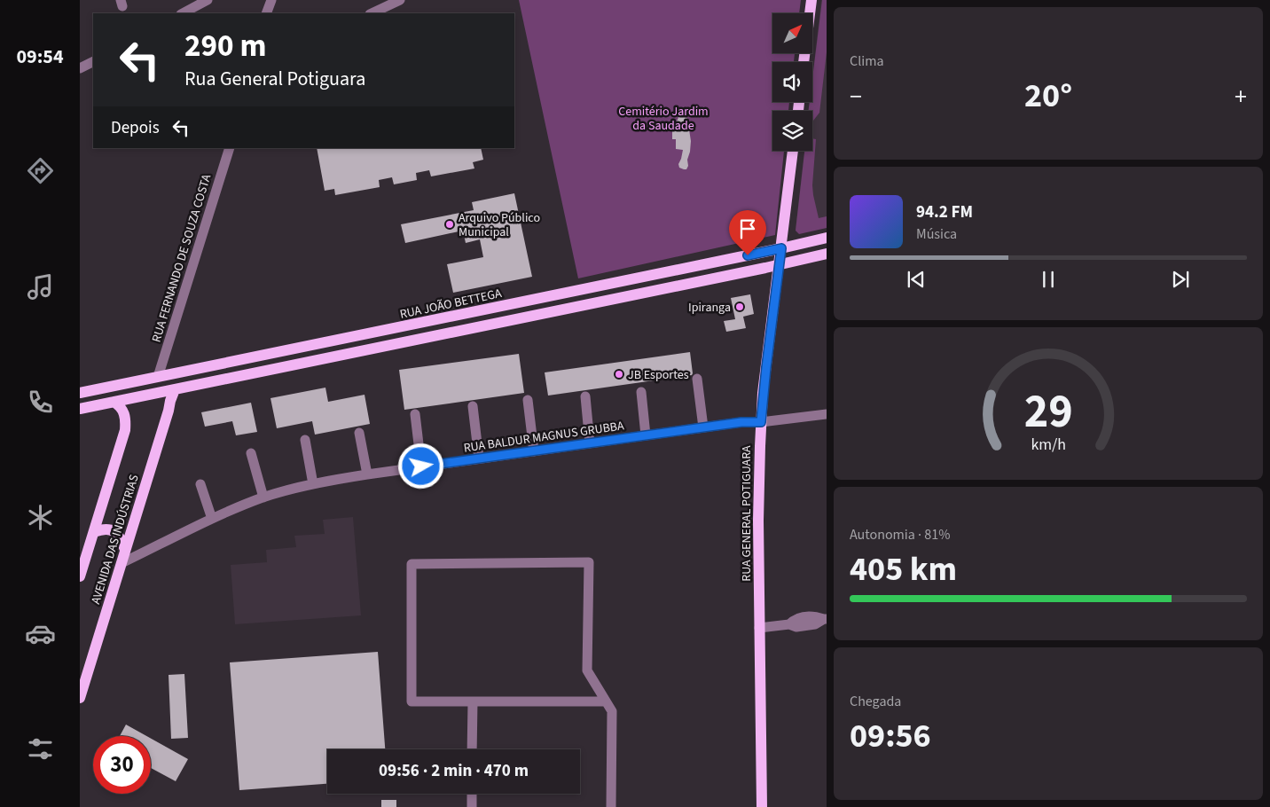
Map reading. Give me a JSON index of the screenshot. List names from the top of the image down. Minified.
{"streets":{"main road":["RUA JOÃO BETTEGA","RUA GENERAL POTIGUARA","AVENIDA DAS INDÚSTRIAS"],"street":["RUA FERNANDO DE SOUZA COSTA","RUA BALDUR MAGNUS GRUBBA"]},"crossings":[["RUA FERNANDO DE SOUZA COSTA","RUA JOÃO BETTEGA"],["RUA JOÃO BETTEGA","RUA GENERAL POTIGUARA"],["RUA BALDUR MAGNUS GRUBBA","RUA GENERAL POTIGUARA"],["RUA BALDUR MAGNUS GRUBBA","AVENIDA DAS INDÚSTRIAS"]],"parks":["Cemitério Jardim da Saudade"],"places":["Arquivo Público Municipal","Ipiranga","JB Esportes"],"north":"top right","page":{"tabs":"09:54","tile":["Clima",["Autonomia · 81%","405 km"],["Chegada","09:56"]],"turn":["290 m","Rua General Potiguara"],"heat":["−","20°","+"],"then":"Depois","song":["94.2 FM","Música"],"limit":"30","trip":"09:56 · 2 min · 470 m","gauge":["29","km/h"]}}
